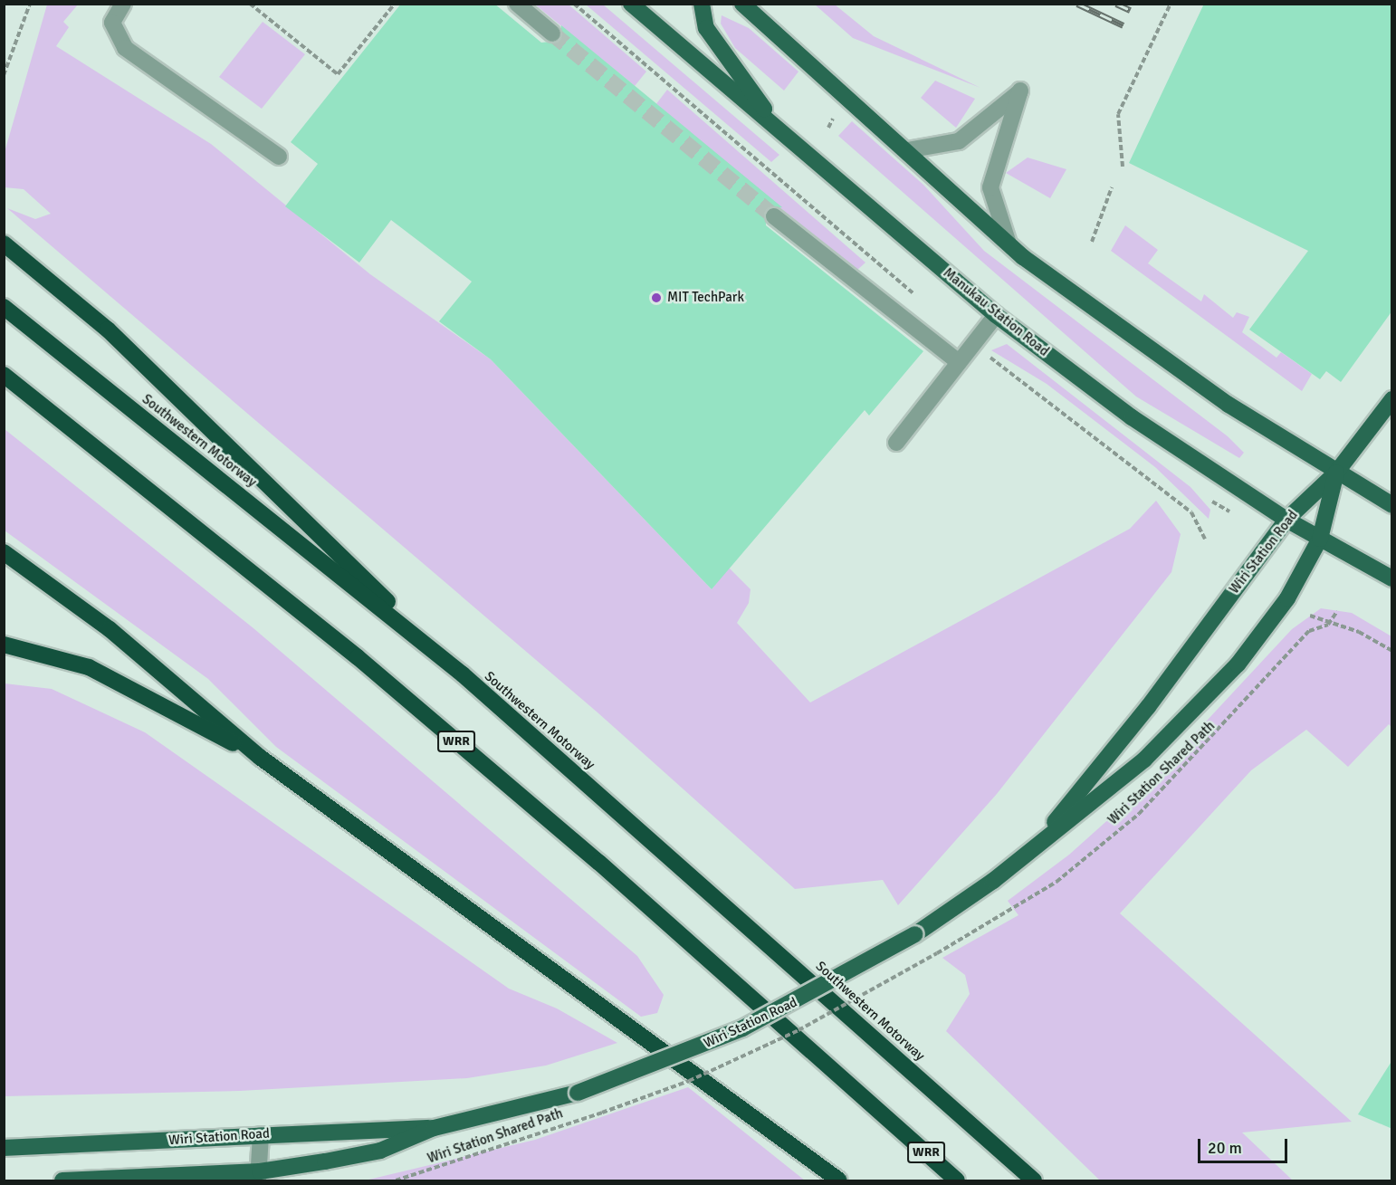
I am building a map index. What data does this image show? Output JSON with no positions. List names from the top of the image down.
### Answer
{
  "streets": {
    "highway": ["Southwestern Motorway", "WRR"],
    "main road": ["Manukau Station Road", "Wiri Station Road"],
    "path": ["Wiri Station Shared Path"]
  },
  "crossings": [
    ["Manukau Station Road", "Wiri Station Road"]
  ],
  "places": ["MIT TechPark"],
  "scale_bar": "20 m"
}
